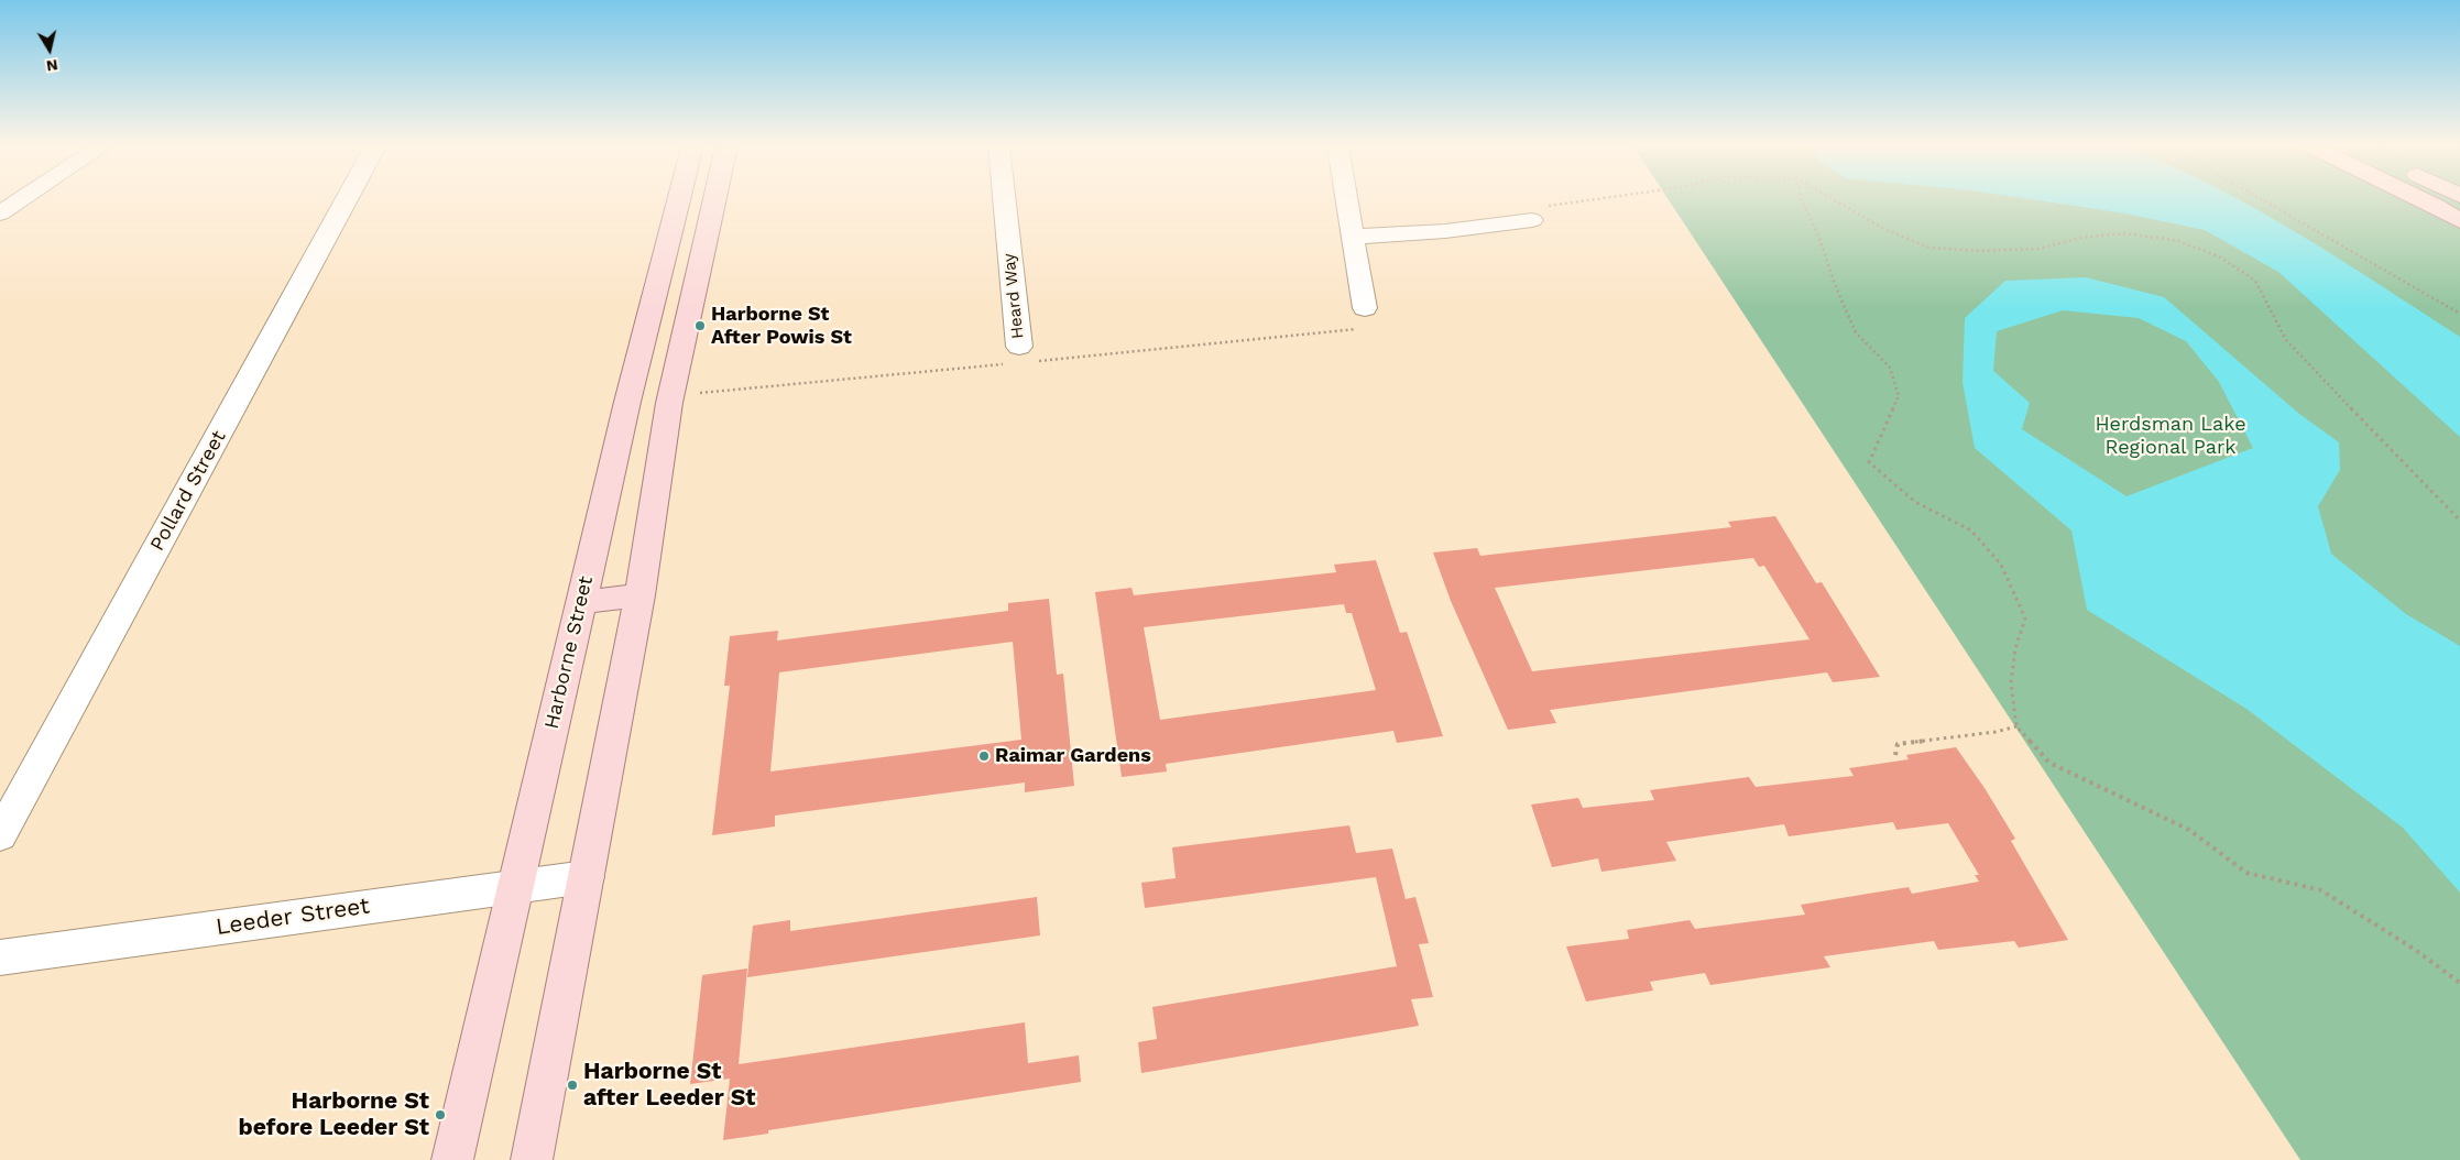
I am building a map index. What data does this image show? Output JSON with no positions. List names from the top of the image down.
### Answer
{
  "streets": {
    "main road": ["Harborne Street"],
    "street": ["Heard Way", "Pollard Street", "Leeder Street"]
  },
  "crossings": [
    ["Harborne Street", "Leeder Street"]
  ],
  "parks": ["Herdsman Lake Regional Park"],
  "places": [
    "Harborne St After Powis St",
    "Raimar Gardens",
    "Harborne St after Leeder St",
    "Harborne St before Leeder St"
  ],
  "north": "bottom"
}
